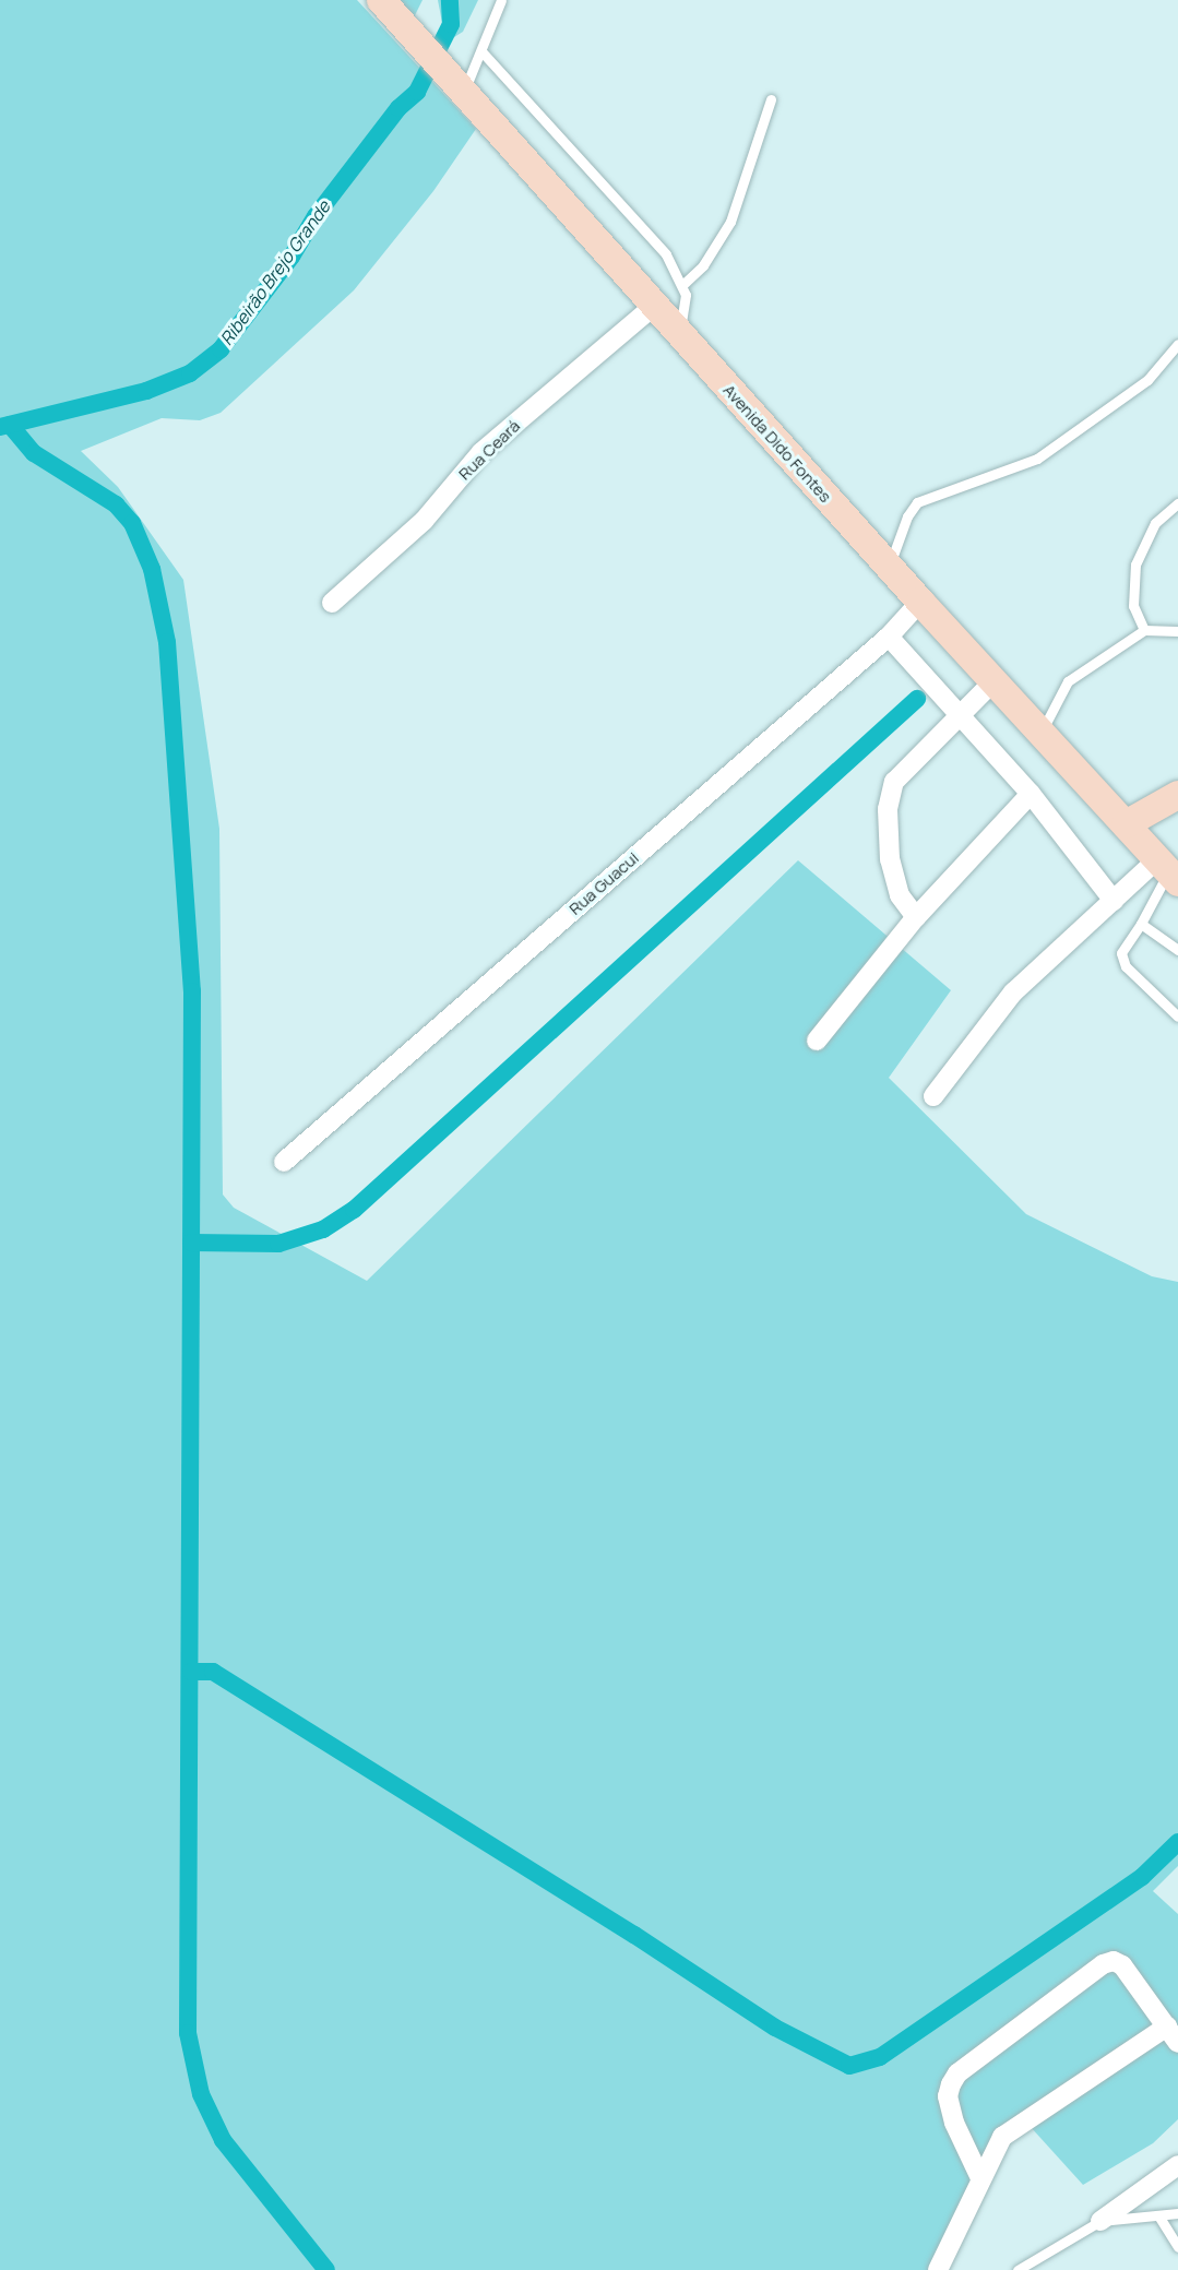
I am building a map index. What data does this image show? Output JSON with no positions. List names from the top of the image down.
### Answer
{
  "streets": {
    "street": ["Avenida Dido Fontes", "Rua Ceará", "Rua Guacui"]
  },
  "crossings": [
    ["Avenida Dido Fontes", "Rua Ceará"],
    ["Avenida Dido Fontes", "Rua Guacui"]
  ],
  "water": ["Ribeirão Brejo Grande"]
}
